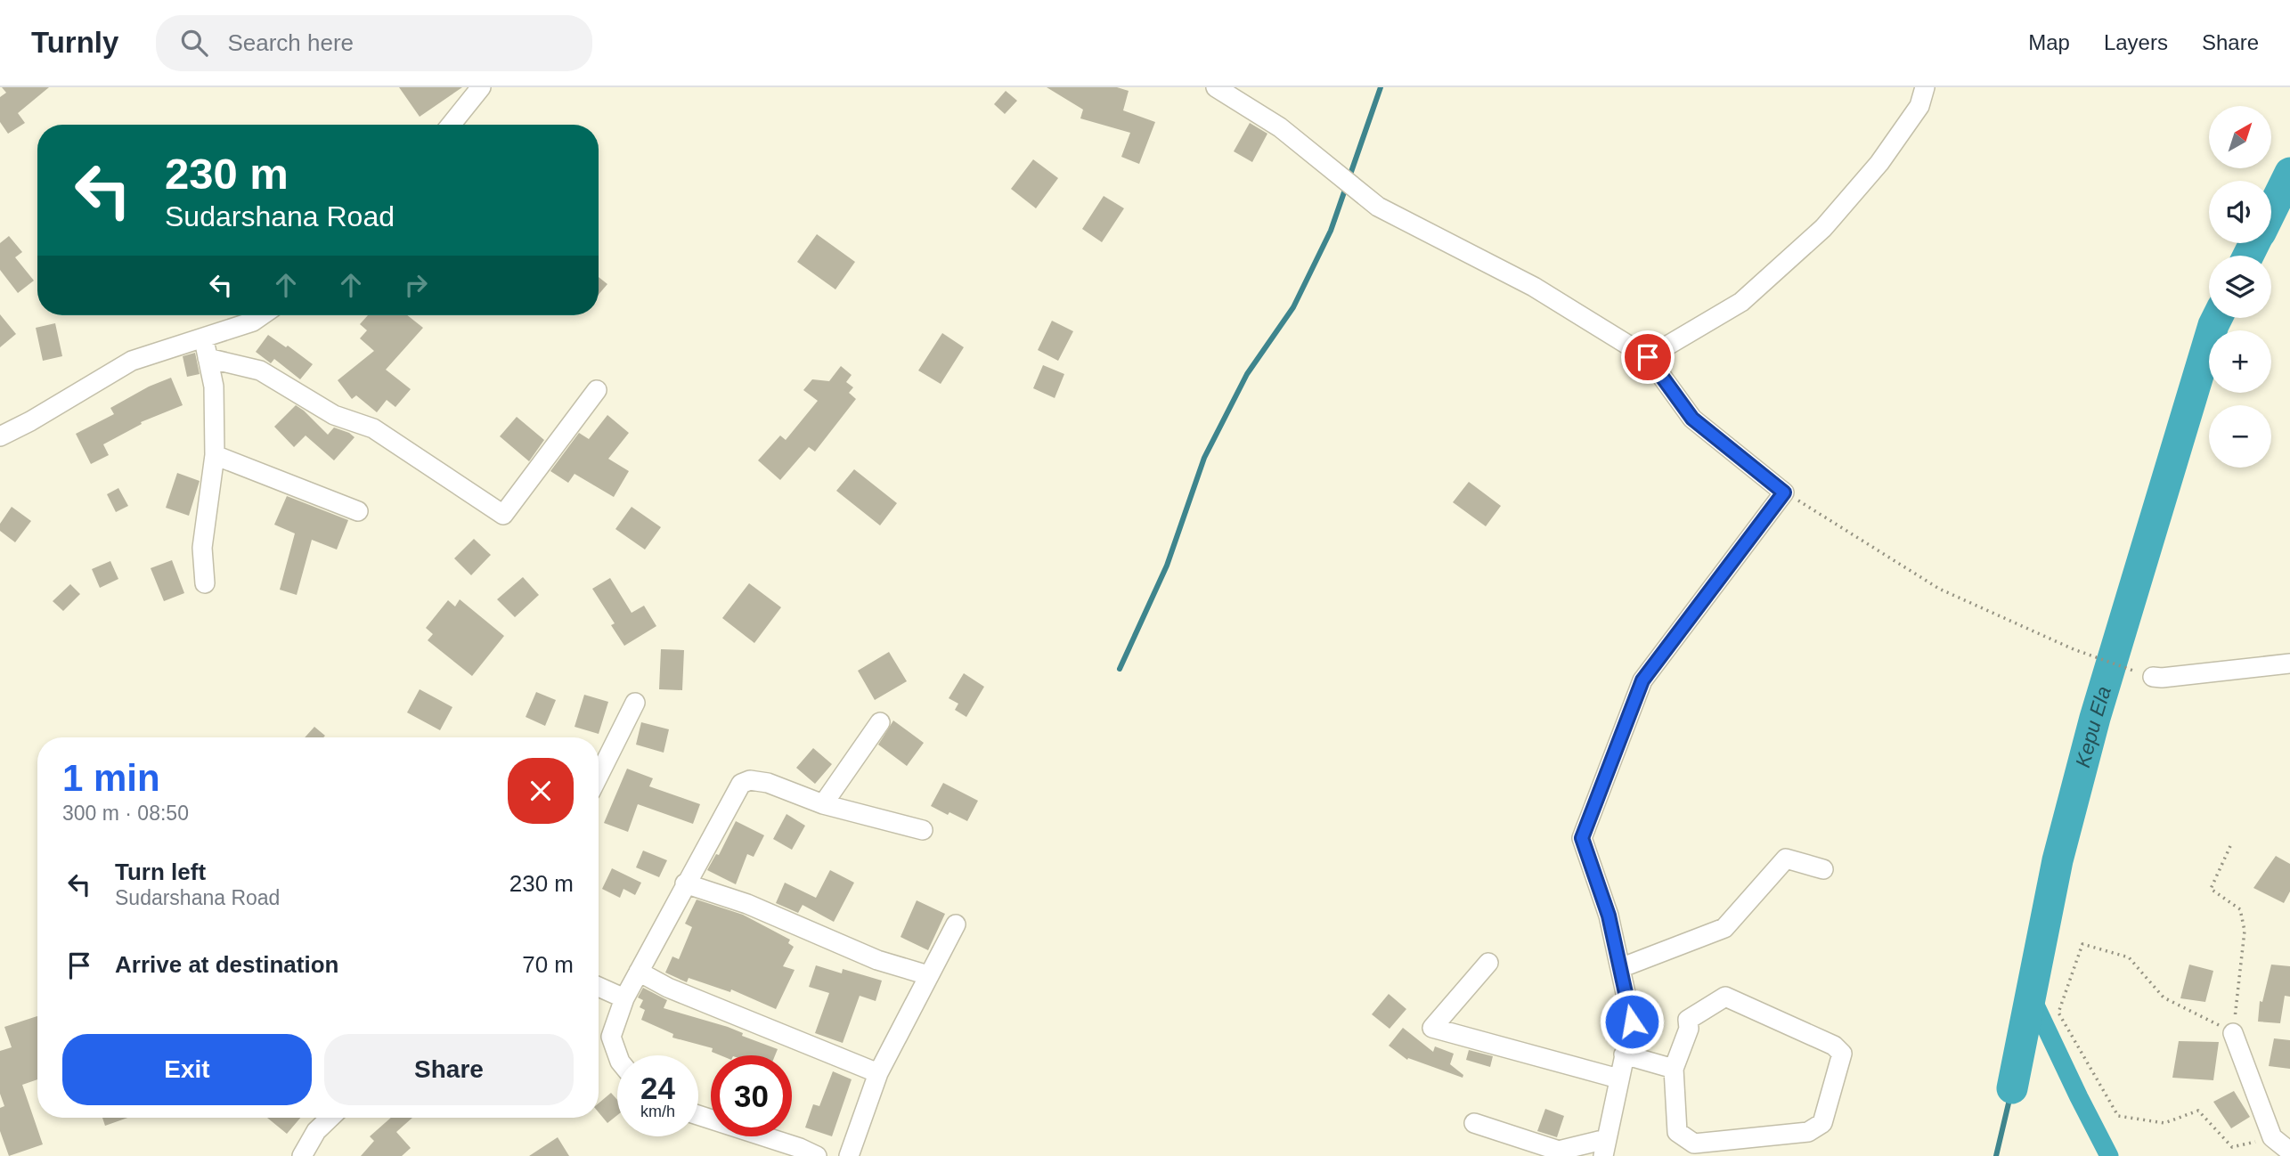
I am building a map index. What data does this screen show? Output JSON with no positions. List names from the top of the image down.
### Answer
{
  "water": ["Kepu Ela"],
  "north": "top right",
  "page": {
    "header": "Turnly",
    "search": "Search here",
    "nav": ["Map", "Layers", "Share"],
    "map_buttons": ["+", "−"],
    "turn": ["230 m", "Sudarshana Road"],
    "heading": ["1 min", "300 m · 08:50"],
    "list": [
      {
        "name": "Turn left",
        "note": "Sudarshana Road",
        "value": "230 m"
      },
      {
        "name": "Arrive at destination",
        "value": "70 m"
      }
    ],
    "buttons": ["Exit", "Share"],
    "speed": "24 km/h",
    "limit": "30"
  }
}
